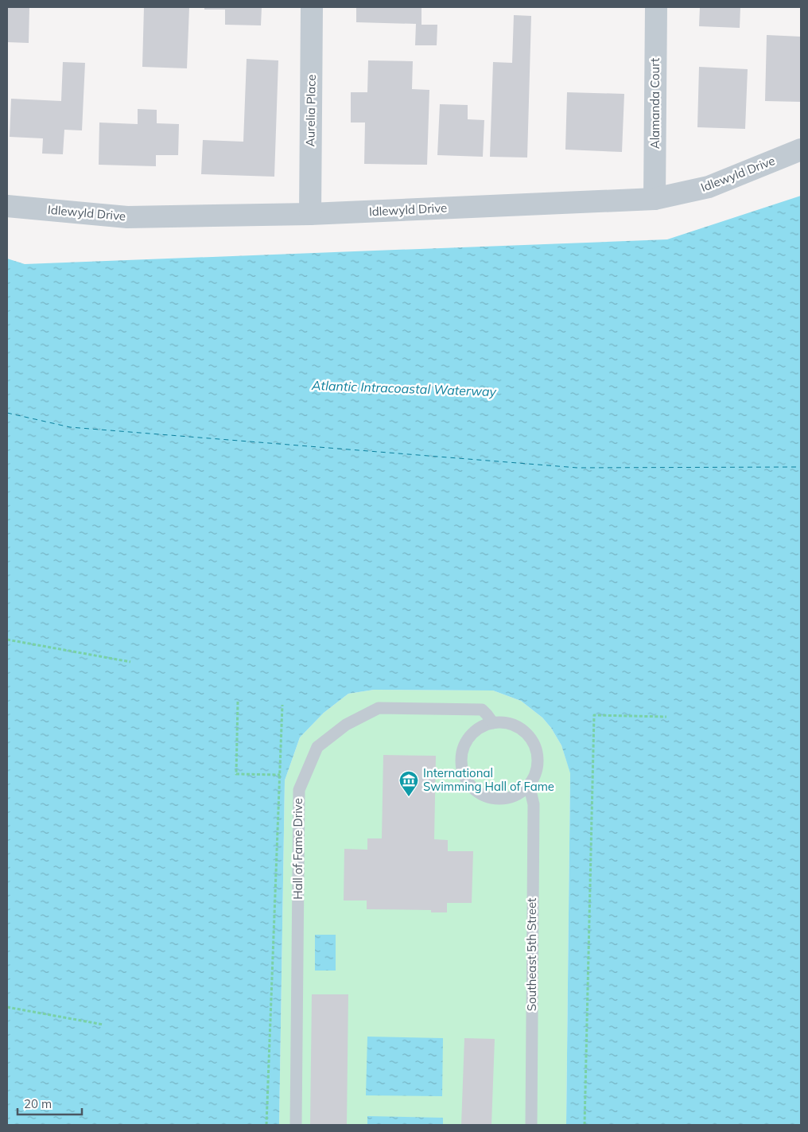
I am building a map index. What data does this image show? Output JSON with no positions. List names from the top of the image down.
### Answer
{
  "streets": {
    "street": ["Alamanda Court", "Aurelia Place", "Idlewyld Drive"],
    "lane": ["Hall of Fame Drive", "Southeast 5th Street"]
  },
  "crossings": [
    ["Alamanda Court", "Idlewyld Drive"],
    ["Aurelia Place", "Idlewyld Drive"],
    ["Hall of Fame Drive", "Southeast 5th Street"]
  ],
  "water": ["Atlantic Intracoastal Waterway"],
  "places": {
    "museum": ["International Swimming Hall of Fame"]
  },
  "scale_bar": "20 m"
}
